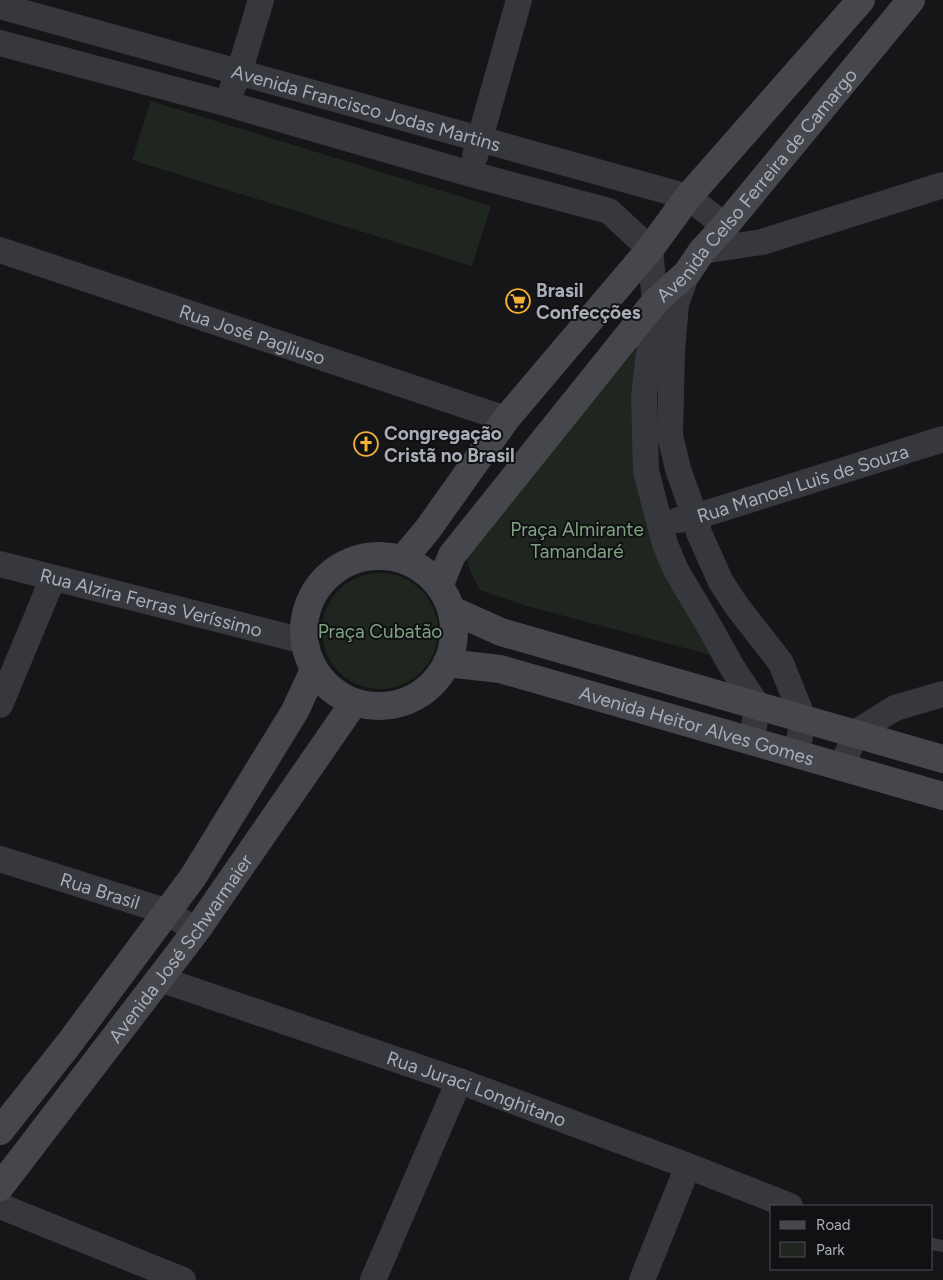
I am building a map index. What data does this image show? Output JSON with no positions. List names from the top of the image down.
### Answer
{
  "streets": {
    "street": [
      "Avenida Francisco Jodas Martins",
      "Avenida Celso Ferreira de Camargo",
      "Rua José Pagliuso",
      "Rua Manoel Luis de Souza",
      "Rua Alzira Ferras Veríssimo",
      "Avenida Heitor Alves Gomes",
      "Rua Brasil",
      "Avenida José Schwarmaier",
      "Rua Juraci Longhitano"
    ]
  },
  "crossings": [
    ["Avenida Francisco Jodas Martins", "Avenida Celso Ferreira de Camargo"],
    ["Avenida Celso Ferreira de Camargo", "Rua José Pagliuso"],
    ["Avenida Celso Ferreira de Camargo", "Rua Alzira Ferras Veríssimo"],
    ["Avenida Celso Ferreira de Camargo", "Avenida Heitor Alves Gomes"],
    ["Avenida Celso Ferreira de Camargo", "Avenida José Schwarmaier"],
    ["Rua Alzira Ferras Veríssimo", "Avenida Heitor Alves Gomes"],
    ["Rua Alzira Ferras Veríssimo", "Avenida José Schwarmaier"],
    ["Avenida Heitor Alves Gomes", "Avenida José Schwarmaier"],
    ["Rua Brasil", "Avenida José Schwarmaier"],
    ["Avenida José Schwarmaier", "Rua Juraci Longhitano"]
  ],
  "parks": ["Praça Almirante Tamandaré", "Praça Cubatão"],
  "places": {
    "supermarket": ["Brasil Confecções"],
    "church": ["Congregação Cristã no Brasil"]
  },
  "legend": ["Road", "Park"]
}
